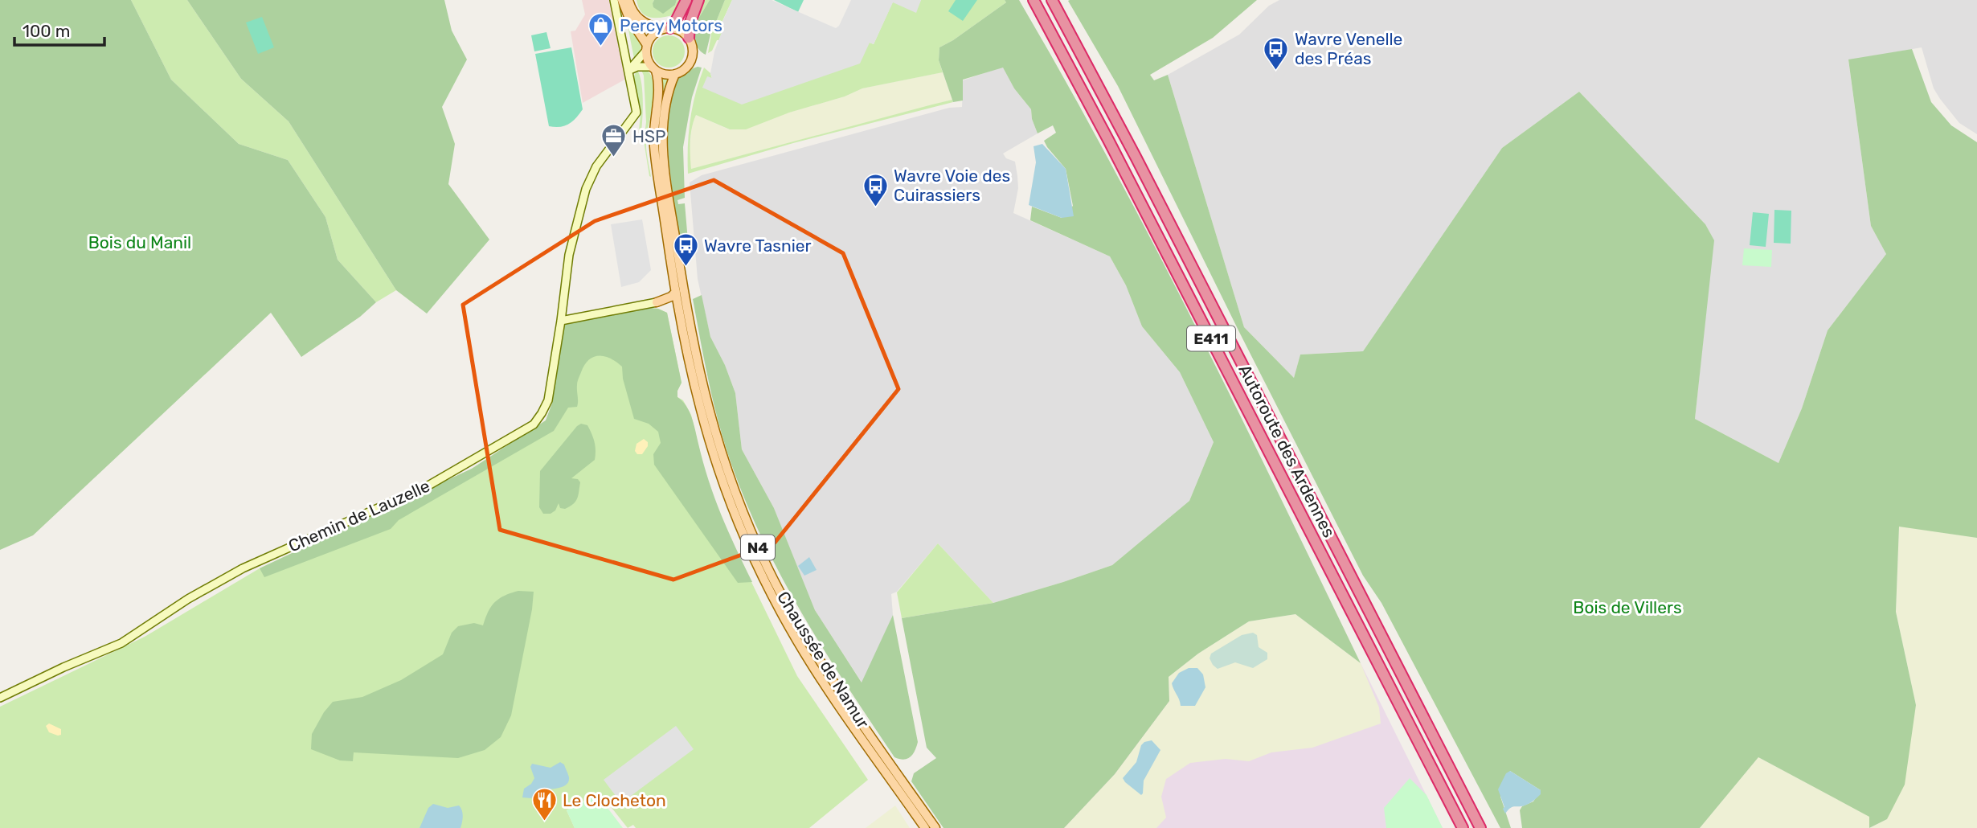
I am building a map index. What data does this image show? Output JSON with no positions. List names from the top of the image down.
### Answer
{
  "streets": {
    "highway": ["E411", "Autoroute des Ardennes"],
    "main road": ["N4", "Chaussée de Namur"],
    "street": ["Chemin de Lauzelle"]
  },
  "crossings": [
    ["N4", "Chaussée de Namur"]
  ],
  "parks": ["Bois du Manil", "Bois de Villers"],
  "places": {
    "shop": ["Percy Motors"],
    "bus stop": ["Wavre Venelle des Préas", "Wavre Voie des Cuirassiers", "Wavre Tasnier"],
    "office": ["HSP"],
    "restaurant": ["Le Clocheton"]
  },
  "scale_bar": "100 m"
}
